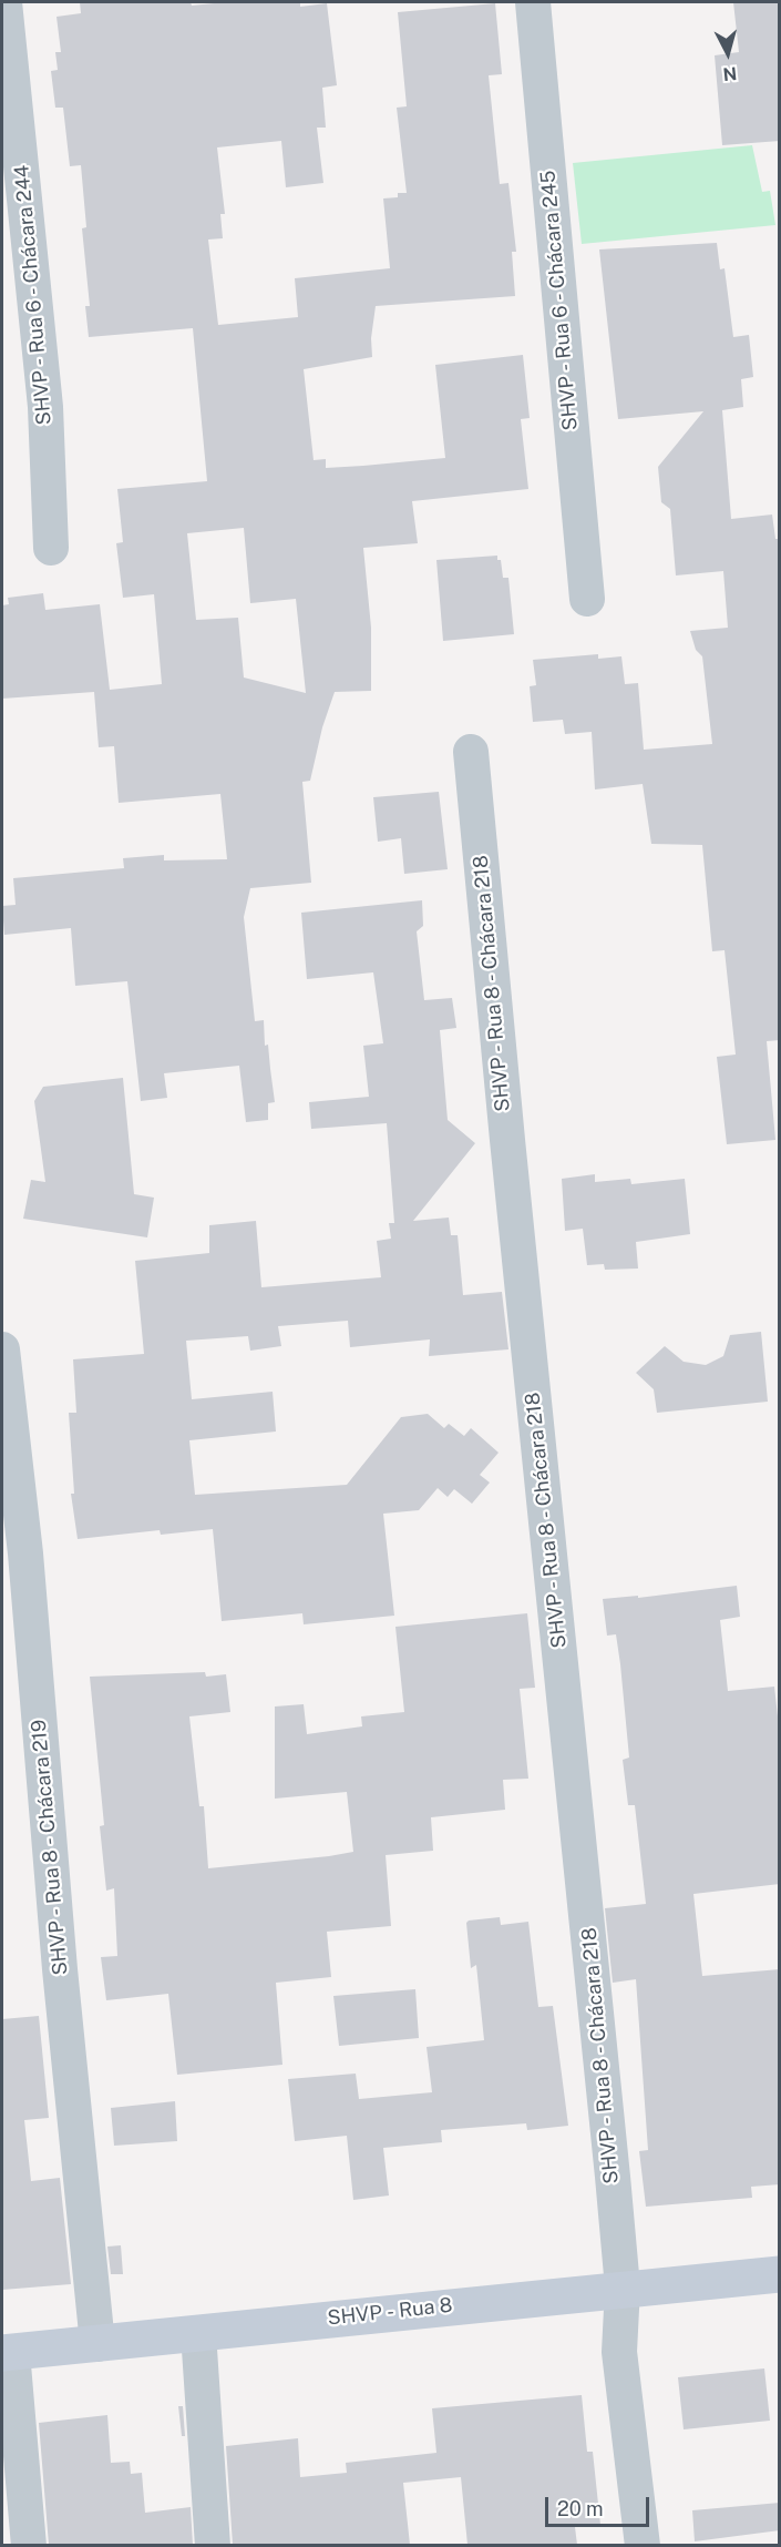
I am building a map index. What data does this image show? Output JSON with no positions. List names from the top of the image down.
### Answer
{
  "streets": {
    "street": [
      "SHVP - Rua 6 - Chácara 244",
      "SHVP - Rua 6 - Chácara 245",
      "SHVP - Rua 8 - Chácara 218",
      "SHVP - Rua 8 - Chácara 219",
      "SHVP - Rua 8"
    ]
  },
  "crossings": [
    ["SHVP - Rua 8 - Chácara 218", "SHVP - Rua 8"],
    ["SHVP - Rua 8 - Chácara 219", "SHVP - Rua 8"]
  ],
  "scale_bar": "20 m",
  "north": "bottom"
}
